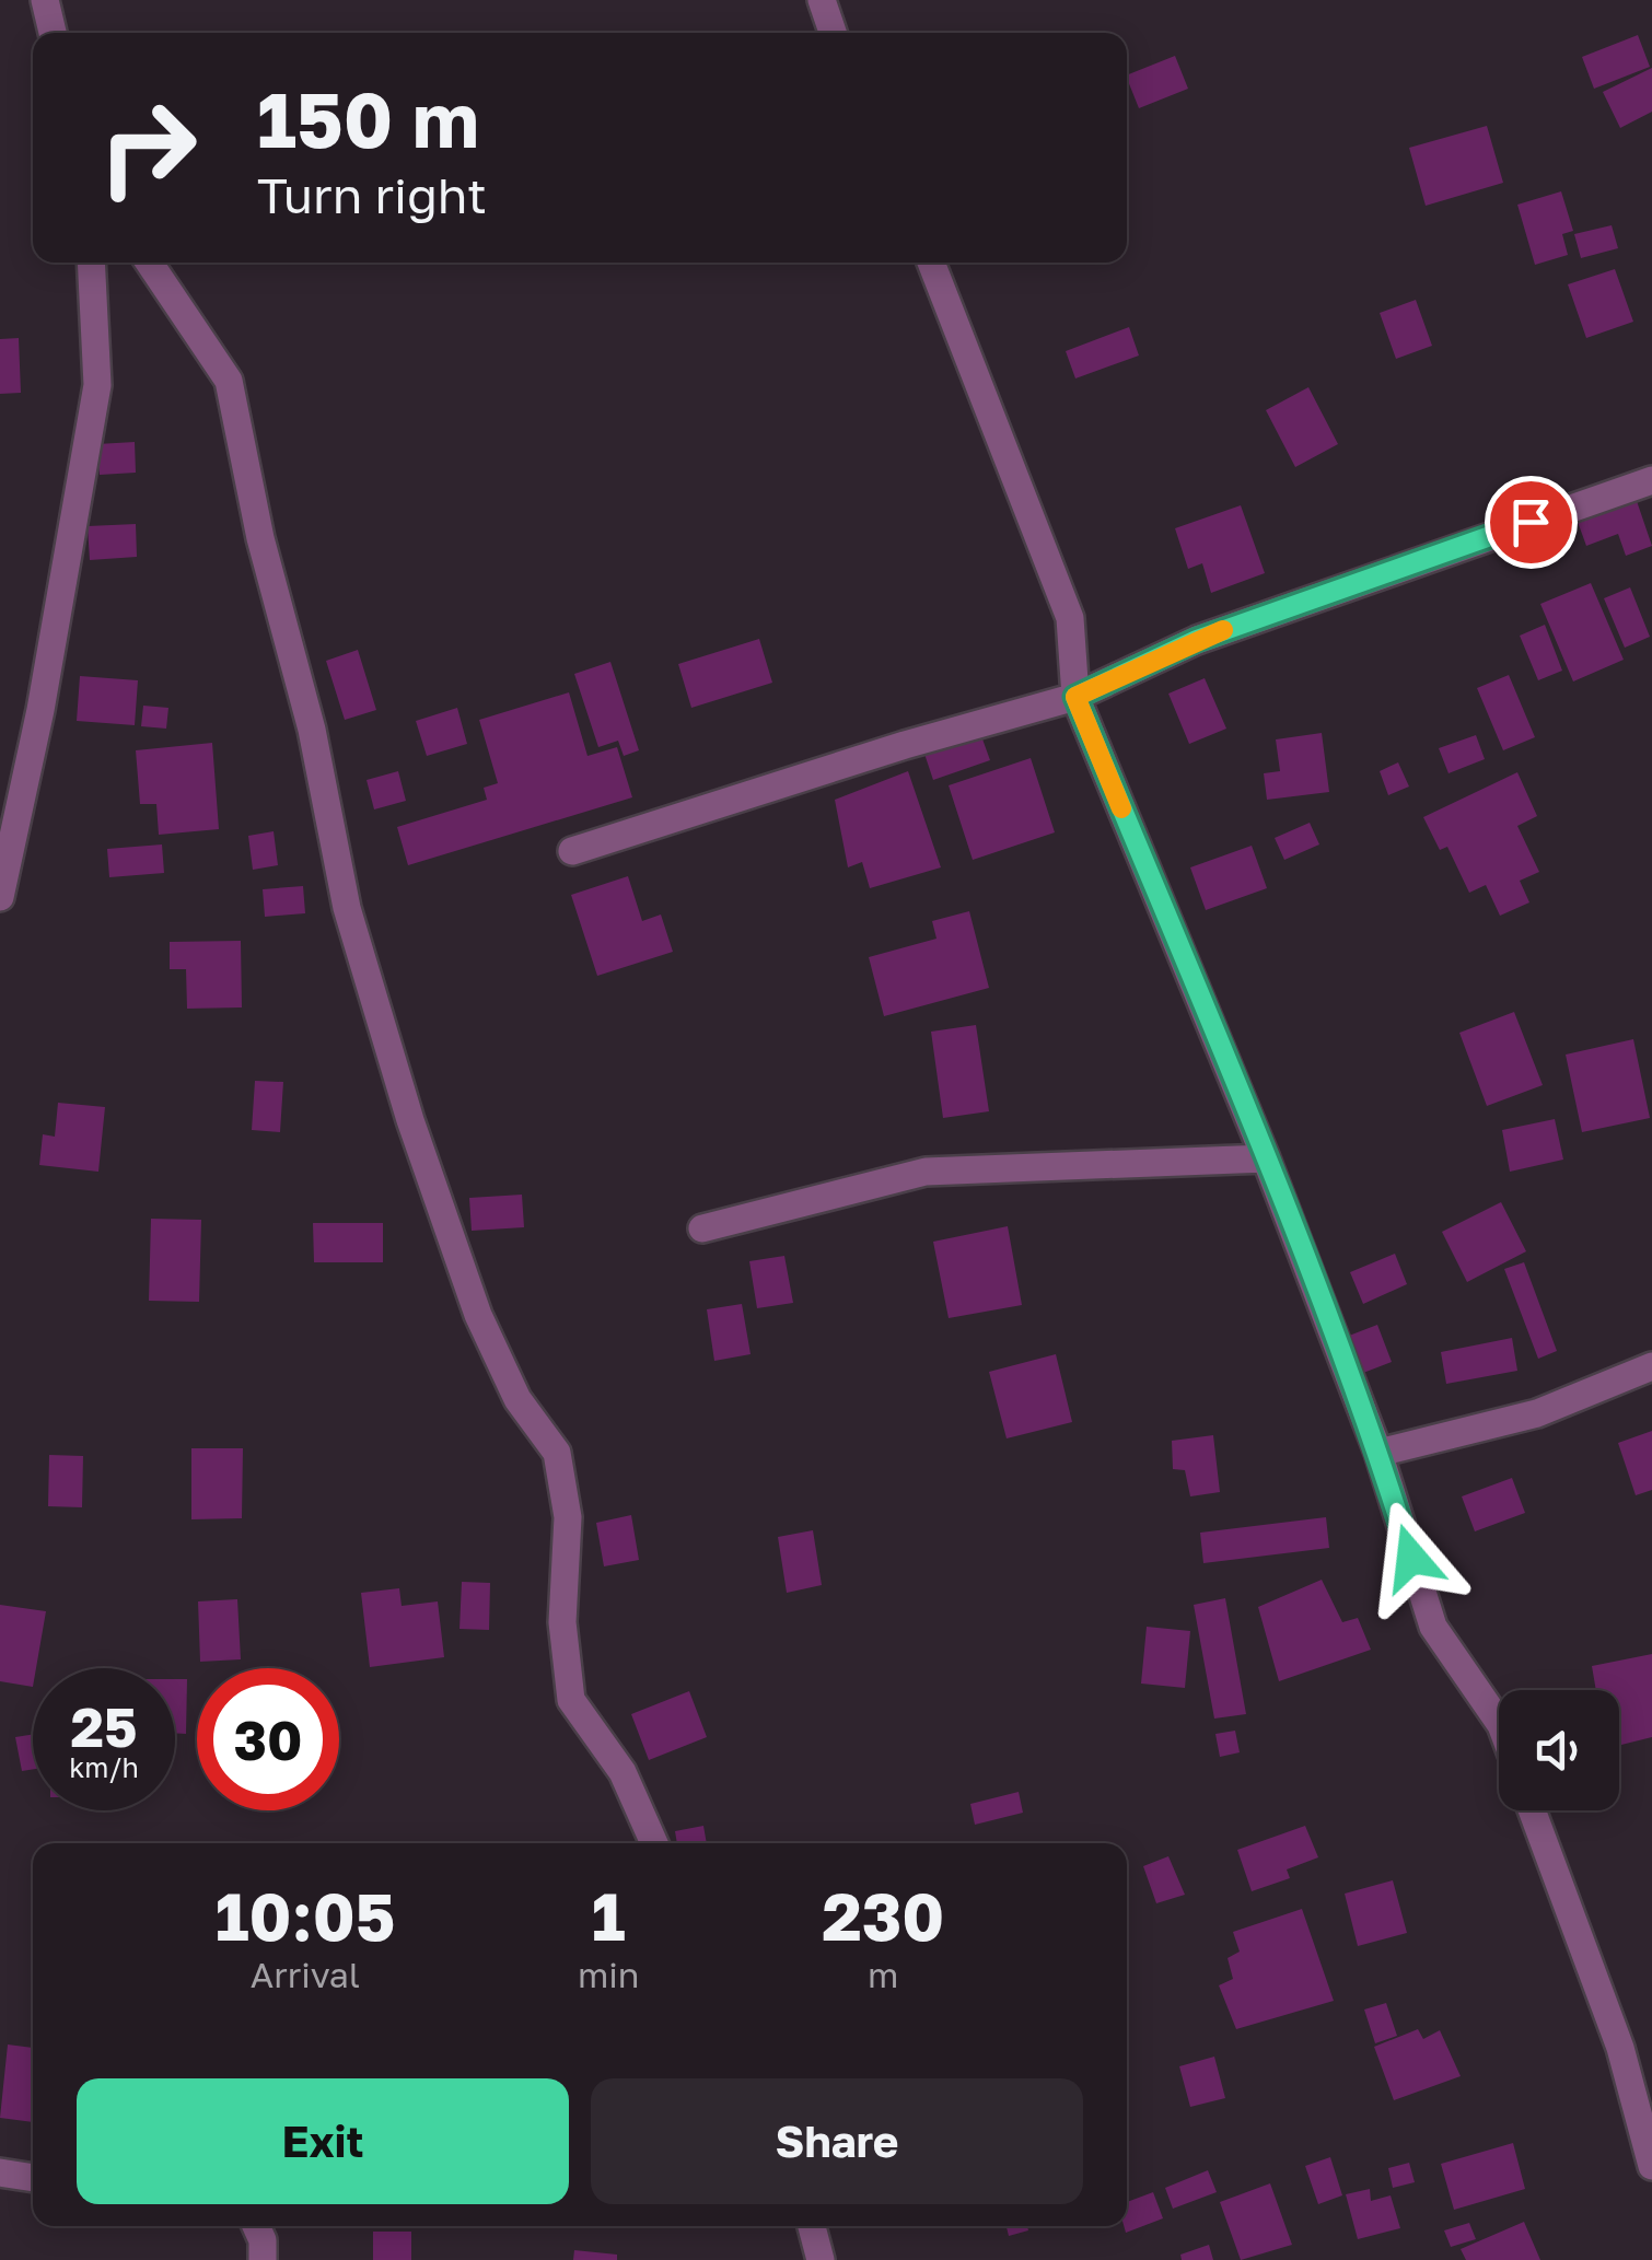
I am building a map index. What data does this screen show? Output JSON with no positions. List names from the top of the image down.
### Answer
{
  "page": {
    "turn": ["150 m", "Turn right"],
    "speed": "25 km/h",
    "limit": "30",
    "eta": [
      "10:05",
      "Arrival",
      "1",
      "min",
      "230",
      "m"
    ],
    "buttons": ["Exit", "Share"]
  }
}
